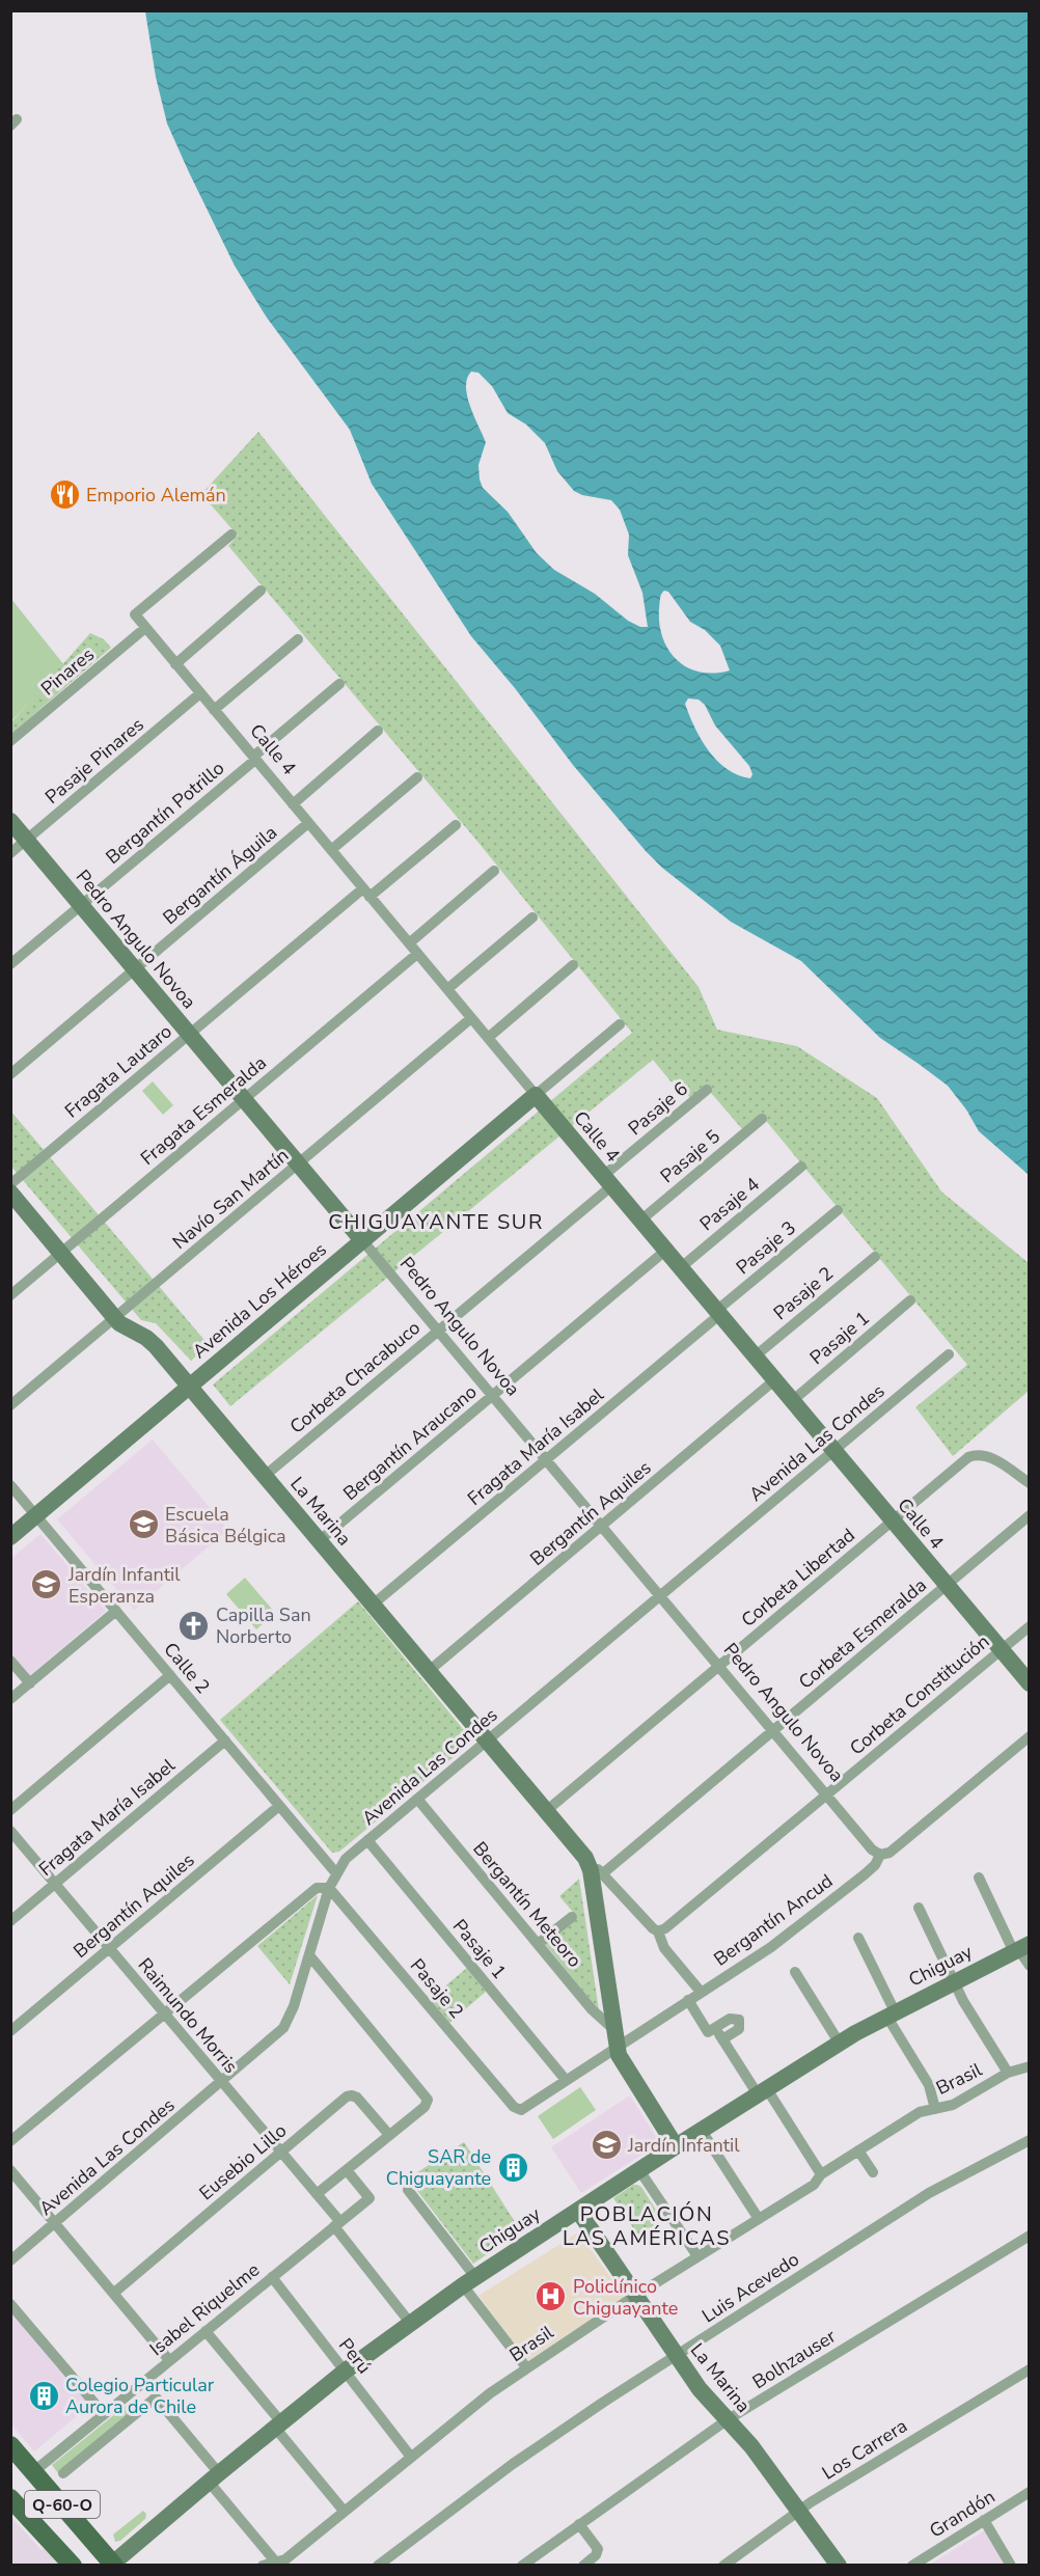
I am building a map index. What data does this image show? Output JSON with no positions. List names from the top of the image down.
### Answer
{
  "streets": {
    "main road": ["Q-60-O"],
    "street": [
      "Pinares",
      "Calle 4",
      "Pasaje Pinares",
      "Bergantín Potrillo",
      "Bergantín Águila",
      "Pedro Angulo Novoa",
      "Fragata Lautaro",
      "Pasaje 6",
      "Fragata Esmeralda",
      "Pasaje 5",
      "Navío San Martín",
      "Pasaje 4",
      "Pasaje 3",
      "Pasaje 2",
      "Avenida Los Héroes",
      "Pasaje 1",
      "Corbeta Chacabuco",
      "Bergantín Araucano",
      "Avenida Las Condes",
      "Fragata María Isabel",
      "La Marina",
      "Bergantín Aquiles",
      "Corbeta Libertad",
      "Corbeta Esmeralda",
      "Calle 2",
      "Corbeta Constitución",
      "Bergantín Meteoro",
      "Bergantín Ancud",
      "Chiguay",
      "Raimundo Morris",
      "Brasil",
      "Eusebio Lillo",
      "Luis Acevedo",
      "Isabel Riquelme",
      "Perú",
      "Bolhzauser",
      "Los Carrera",
      "Grandón"
    ]
  },
  "crossings": [
    ["Pinares", "Calle 4"],
    ["Calle 4", "Pasaje Pinares"],
    ["Calle 4", "Bergantín Potrillo"],
    ["Calle 4", "Bergantín Águila"],
    ["Calle 4", "Fragata Lautaro"],
    ["Calle 4", "Pasaje 6"],
    ["Calle 4", "Fragata Esmeralda"],
    ["Calle 4", "Pasaje 5"],
    ["Calle 4", "Navío San Martín"],
    ["Calle 4", "Pasaje 4"],
    ["Calle 4", "Pasaje 3"],
    ["Calle 4", "Pasaje 2"],
    ["Calle 4", "Avenida Los Héroes"],
    ["Calle 4", "Pasaje 1"],
    ["Calle 4", "Corbeta Chacabuco"],
    ["Calle 4", "Bergantín Araucano"],
    ["Calle 4", "Avenida Las Condes"],
    ["Calle 4", "Fragata María Isabel"],
    ["Calle 4", "Bergantín Aquiles"],
    ["Calle 4", "Corbeta Libertad"],
    ["Calle 4", "Corbeta Esmeralda"],
    ["Calle 4", "Corbeta Constitución"],
    ["Pasaje Pinares", "Pedro Angulo Novoa"],
    ["Bergantín Potrillo", "Pedro Angulo Novoa"],
    ["Bergantín Águila", "Pedro Angulo Novoa"],
    ["Pedro Angulo Novoa", "Fragata Lautaro"],
    ["Pedro Angulo Novoa", "Fragata Esmeralda"],
    ["Pedro Angulo Novoa", "Navío San Martín"],
    ["Pedro Angulo Novoa", "Avenida Los Héroes"],
    ["Pedro Angulo Novoa", "Corbeta Chacabuco"],
    ["Pedro Angulo Novoa", "Bergantín Araucano"],
    ["Pedro Angulo Novoa", "Avenida Las Condes"],
    ["Pedro Angulo Novoa", "Fragata María Isabel"],
    ["Pedro Angulo Novoa", "Bergantín Aquiles"],
    ["Pedro Angulo Novoa", "Corbeta Libertad"],
    ["Pedro Angulo Novoa", "Corbeta Esmeralda"],
    ["Pedro Angulo Novoa", "Corbeta Constitución"],
    ["Pedro Angulo Novoa", "Bergantín Ancud"],
    ["Pasaje 6", "Corbeta Chacabuco"],
    ["Fragata Esmeralda", "La Marina"],
    ["Navío San Martín", "La Marina"],
    ["Pasaje 3", "Fragata María Isabel"],
    ["Pasaje 2", "Avenida Las Condes"],
    ["Pasaje 2", "Bergantín Ancud"],
    ["Avenida Los Héroes", "La Marina"],
    ["Avenida Los Héroes", "Calle 2"],
    ["Pasaje 1", "Avenida Las Condes"],
    ["Pasaje 1", "Bergantín Ancud"],
    ["Corbeta Chacabuco", "La Marina"],
    ["Bergantín Araucano", "La Marina"],
    ["Avenida Las Condes", "La Marina"],
    ["Avenida Las Condes", "Calle 2"],
    ["Avenida Las Condes", "Bergantín Meteoro"],
    ["Avenida Las Condes", "Raimundo Morris"],
    ["Fragata María Isabel", "La Marina"],
    ["Fragata María Isabel", "Calle 2"],
    ["Fragata María Isabel", "Raimundo Morris"],
    ["La Marina", "Bergantín Aquiles"],
    ["La Marina", "Corbeta Libertad"],
    ["La Marina", "Corbeta Esmeralda"],
    ["La Marina", "Corbeta Constitución"],
    ["La Marina", "Bergantín Ancud"],
    ["La Marina", "Chiguay"],
    ["La Marina", "Brasil"],
    ["La Marina", "Luis Acevedo"],
    ["La Marina", "Bolhzauser"],
    ["La Marina", "Los Carrera"],
    ["Bergantín Aquiles", "Calle 2"],
    ["Bergantín Aquiles", "Raimundo Morris"],
    ["Bergantín Meteoro", "Bergantín Ancud"],
    ["Chiguay", "Raimundo Morris"],
    ["Chiguay", "Perú"],
    ["Chiguay", "Q-60-O"],
    ["Raimundo Morris", "Eusebio Lillo"],
    ["Raimundo Morris", "Isabel Riquelme"],
    ["Brasil", "Perú"],
    ["Isabel Riquelme", "Perú"],
    ["Isabel Riquelme", "Q-60-O"]
  ],
  "districts": ["CHIGUAYANTE SUR", "POBLACIÓN LAS AMÉRICAS"],
  "places": {
    "restaurant": ["Emporio Alemán"],
    "school or university": ["Escuela Básica Bélgica", "Jardín Infantil Esperanza", "Jardín Infantil"],
    "church": ["Capilla San Norberto"],
    "building": ["SAR de Chiguayante", "Colegio Particular Aurora de Chile"],
    "hospital": ["Policlínico Chiguayante"]
  }
}
